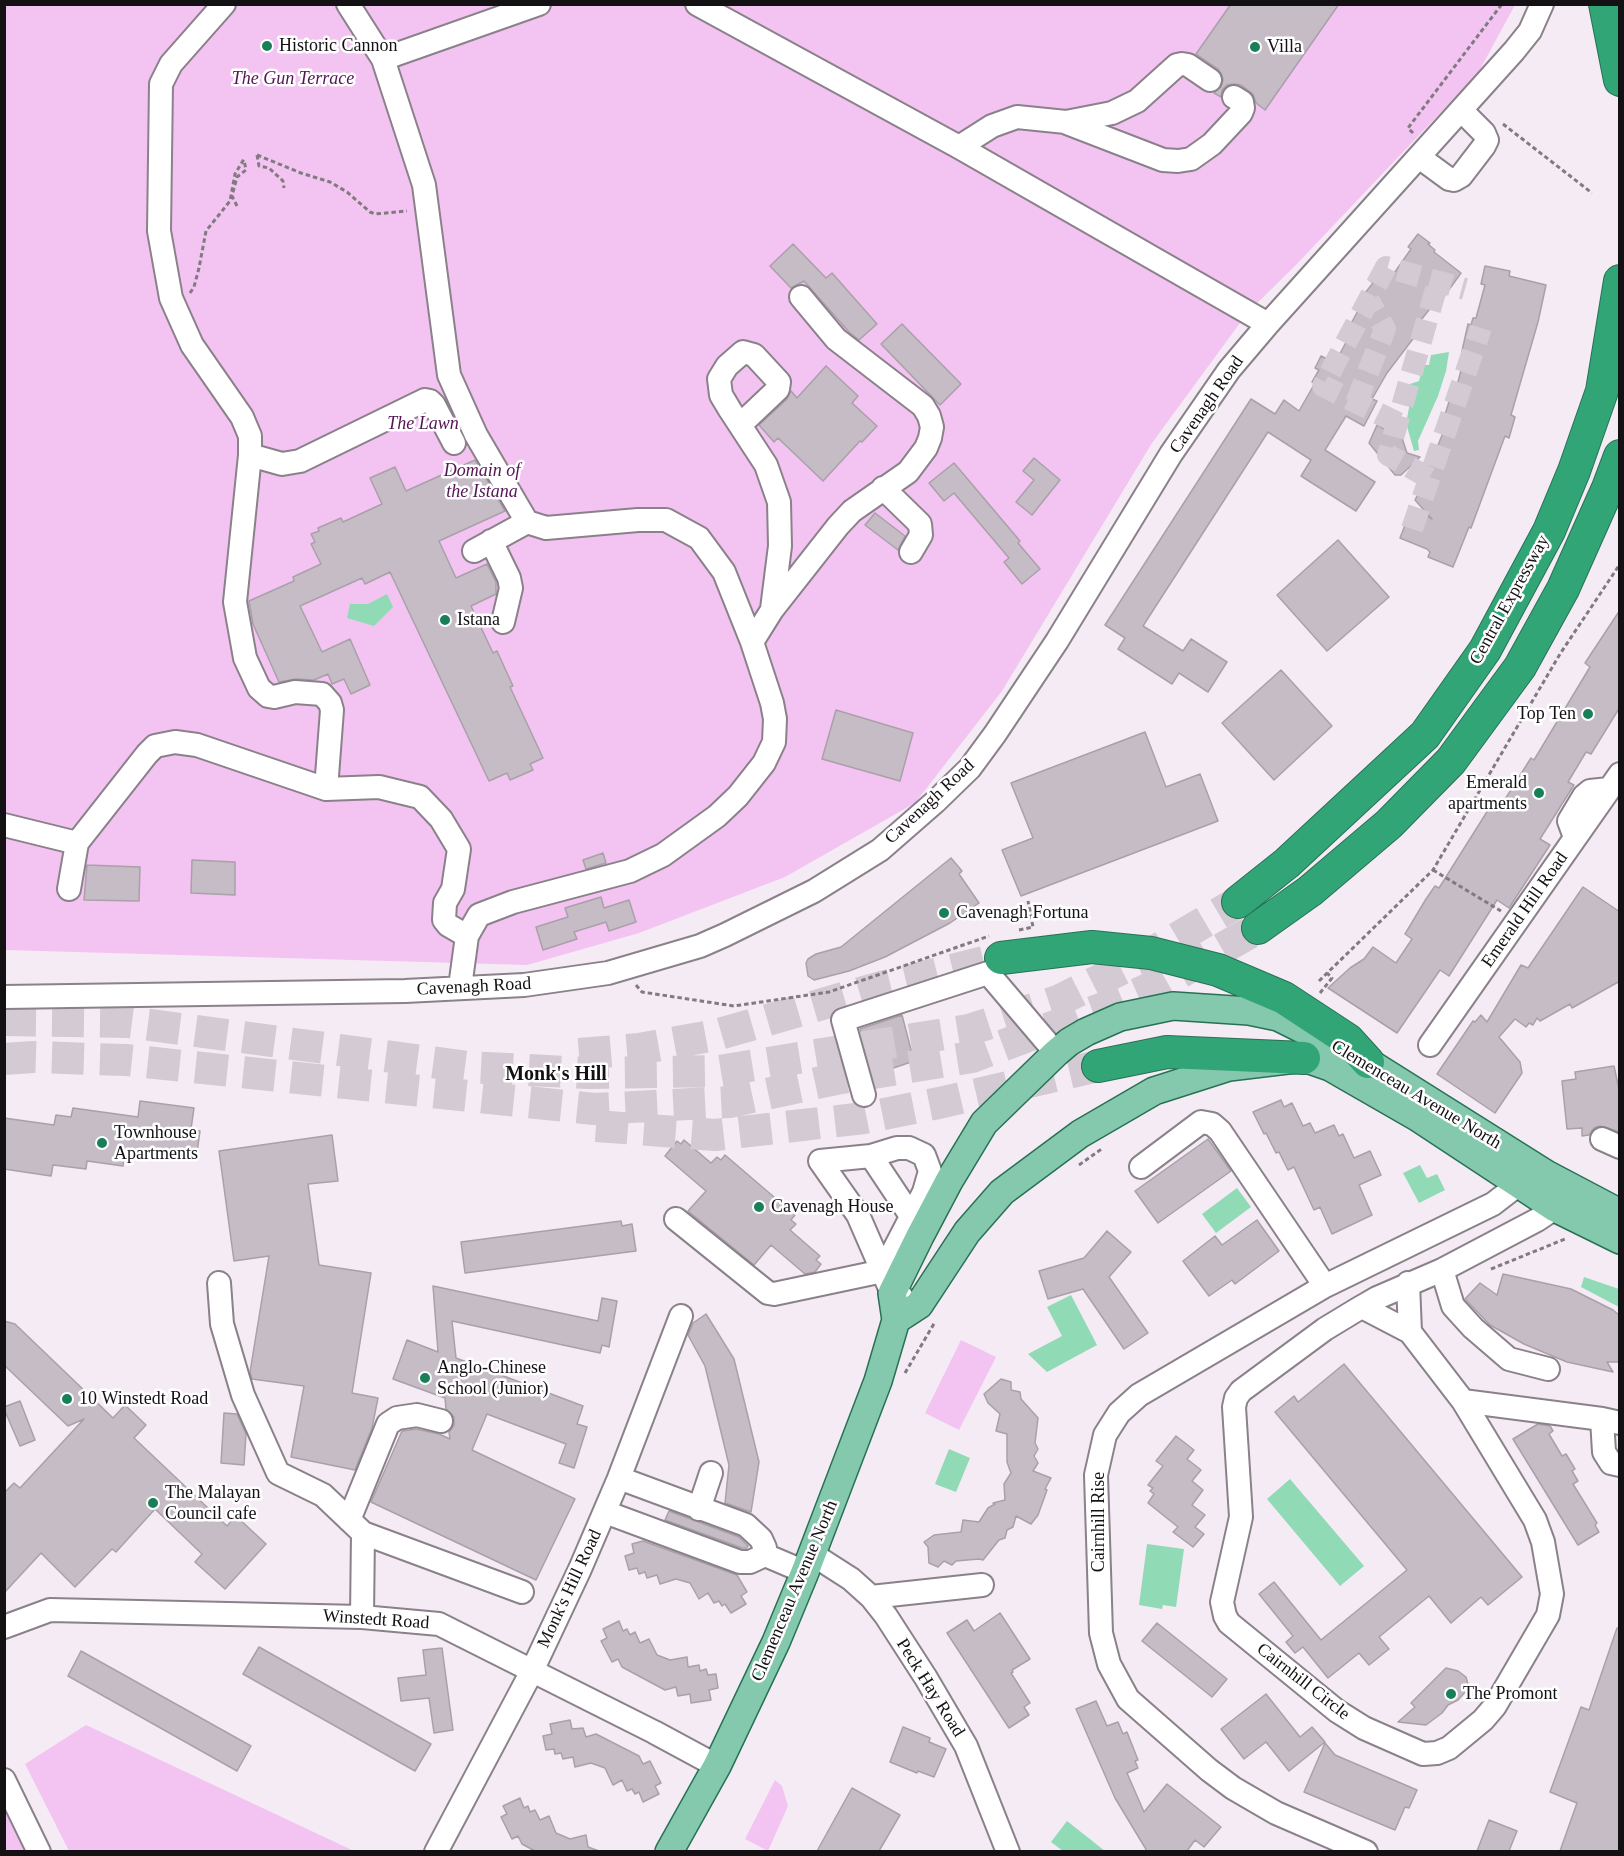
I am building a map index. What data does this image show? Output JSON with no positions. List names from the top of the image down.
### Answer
{
  "streets": {
    "highway": ["Central Expressway"],
    "main road": ["Clemenceau Avenue North"],
    "street": [
      "Cavenagh Road",
      "Emerald Hill Road",
      "Cairnhill Rise",
      "Monk's Hill Road",
      "Winstedt Road",
      "Cairnhill Circle",
      "Peck Hay Road"
    ]
  },
  "crossings": [
    ["Clemenceau Avenue North", "Cairnhill Rise"],
    ["Clemenceau Avenue North", "Winstedt Road"],
    ["Clemenceau Avenue North", "Cairnhill Circle"],
    ["Clemenceau Avenue North", "Peck Hay Road"],
    ["Monk's Hill Road", "Winstedt Road"]
  ],
  "districts": ["Monk's Hill"],
  "parks": ["The Gun Terrace", "The Lawn", "Domain of the Istana"],
  "places": [
    "Historic Cannon",
    "Villa",
    "Istana",
    "Top Ten",
    "Emerald apartments",
    "Cavenagh Fortuna",
    "Townhouse Apartments",
    "Cavenagh House",
    "Anglo-Chinese School (Junior)",
    "10 Winstedt Road",
    "The Malayan Council cafe",
    "The Promont"
  ]
}
